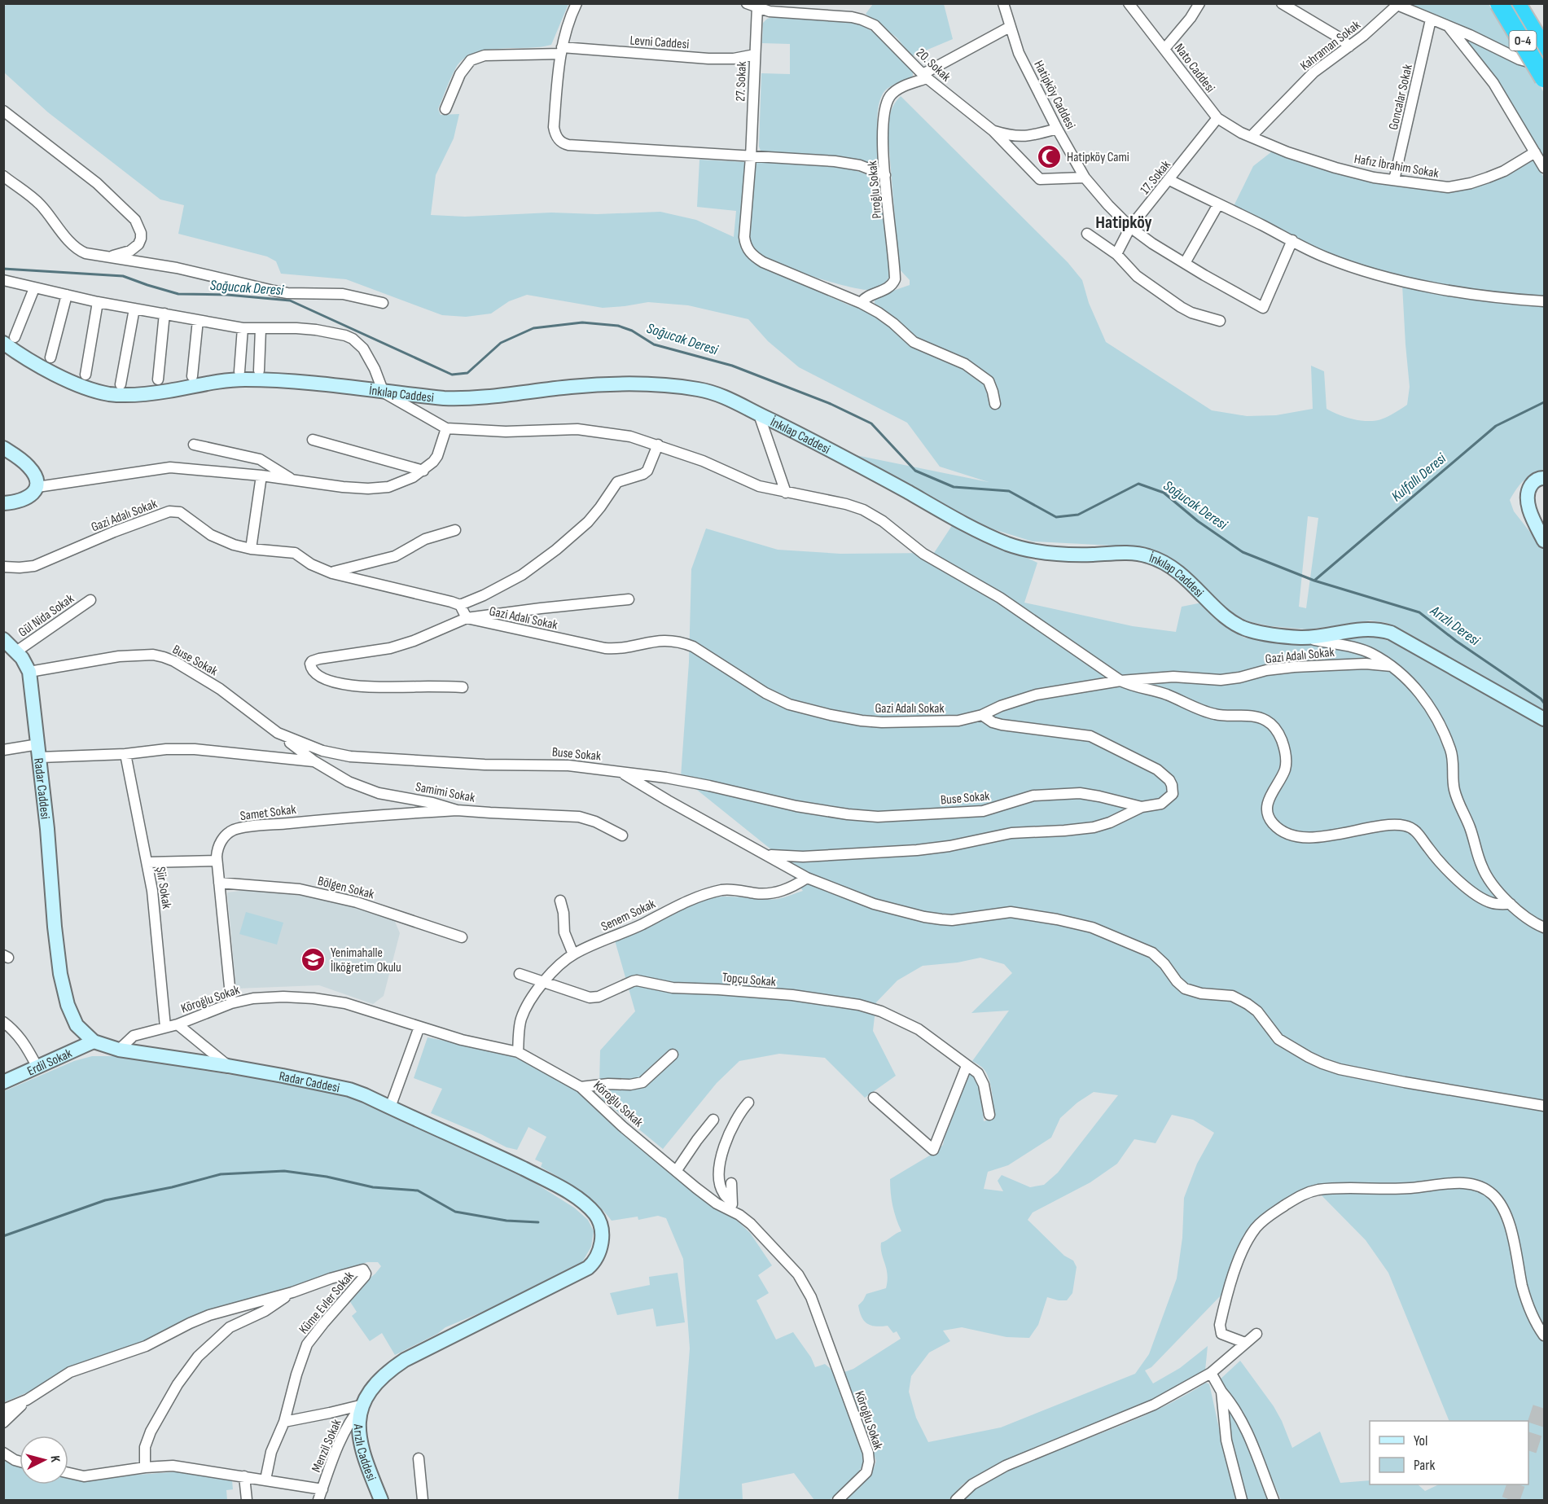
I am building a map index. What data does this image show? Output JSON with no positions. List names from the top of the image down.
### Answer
{
  "streets": {
    "highway": ["O-4"],
    "street": [
      "Levni Caddesi",
      "Kahraman Sokak",
      "20. Sokak",
      "Nato Caddesi",
      "27. Sokak",
      "Hatipköy Caddesi",
      "Goncalar Sokak",
      "Hafız İbrahim Sokak",
      "17. Sokak",
      "Pıroğlu Sokak",
      "İnkılap Caddesi",
      "Gazi Adalı Sokak",
      "Gül Nida Sokak",
      "Buse Sokak",
      "Radar Caddesi",
      "Samimi Sokak",
      "Samet Sokak",
      "Bölgen Sokak",
      "Şiir Sokak",
      "Senem Sokak",
      "Topçu Sokak",
      "Köroğlu Sokak",
      "Erdil Sokak",
      "Küme Evler Sokak",
      "Menzil Sokak",
      "Arızlı Caddesi"
    ]
  },
  "crossings": [
    ["Levni Caddesi", "27. Sokak"],
    ["Kahraman Sokak", "Nato Caddesi"],
    ["Kahraman Sokak", "Goncalar Sokak"],
    ["Kahraman Sokak", "Hafız İbrahim Sokak"],
    ["20. Sokak", "27. Sokak"],
    ["20. Sokak", "Hatipköy Caddesi"],
    ["20. Sokak", "Pıroğlu Sokak"],
    ["Nato Caddesi", "Hafız İbrahim Sokak"],
    ["Nato Caddesi", "17. Sokak"],
    ["27. Sokak", "Pıroğlu Sokak"],
    ["Hatipköy Caddesi", "17. Sokak"],
    ["Hatipköy Caddesi", "Pıroğlu Sokak"],
    ["Goncalar Sokak", "Hafız İbrahim Sokak"],
    ["Gül Nida Sokak", "Radar Caddesi"],
    ["Buse Sokak", "Radar Caddesi"],
    ["Buse Sokak", "Samimi Sokak"],
    ["Radar Caddesi", "Köroğlu Sokak"],
    ["Radar Caddesi", "Erdil Sokak"],
    ["Radar Caddesi", "Menzil Sokak"],
    ["Radar Caddesi", "Arızlı Caddesi"],
    ["Samimi Sokak", "Samet Sokak"],
    ["Samet Sokak", "Bölgen Sokak"],
    ["Samet Sokak", "Köroğlu Sokak"],
    ["Şiir Sokak", "Köroğlu Sokak"],
    ["Senem Sokak", "Topçu Sokak"],
    ["Senem Sokak", "Köroğlu Sokak"],
    ["Menzil Sokak", "Arızlı Caddesi"]
  ],
  "districts": ["Hatipköy"],
  "water": ["Soğucak Deresi", "Kulfallı Deresi", "Arızlı Deresi"],
  "places": {
    "mosque": ["Hatipköy Cami"],
    "school or university": ["Yenimahalle İlköğretim Okulu"]
  },
  "legend": ["Yol", "Park"],
  "north": "right"
}
